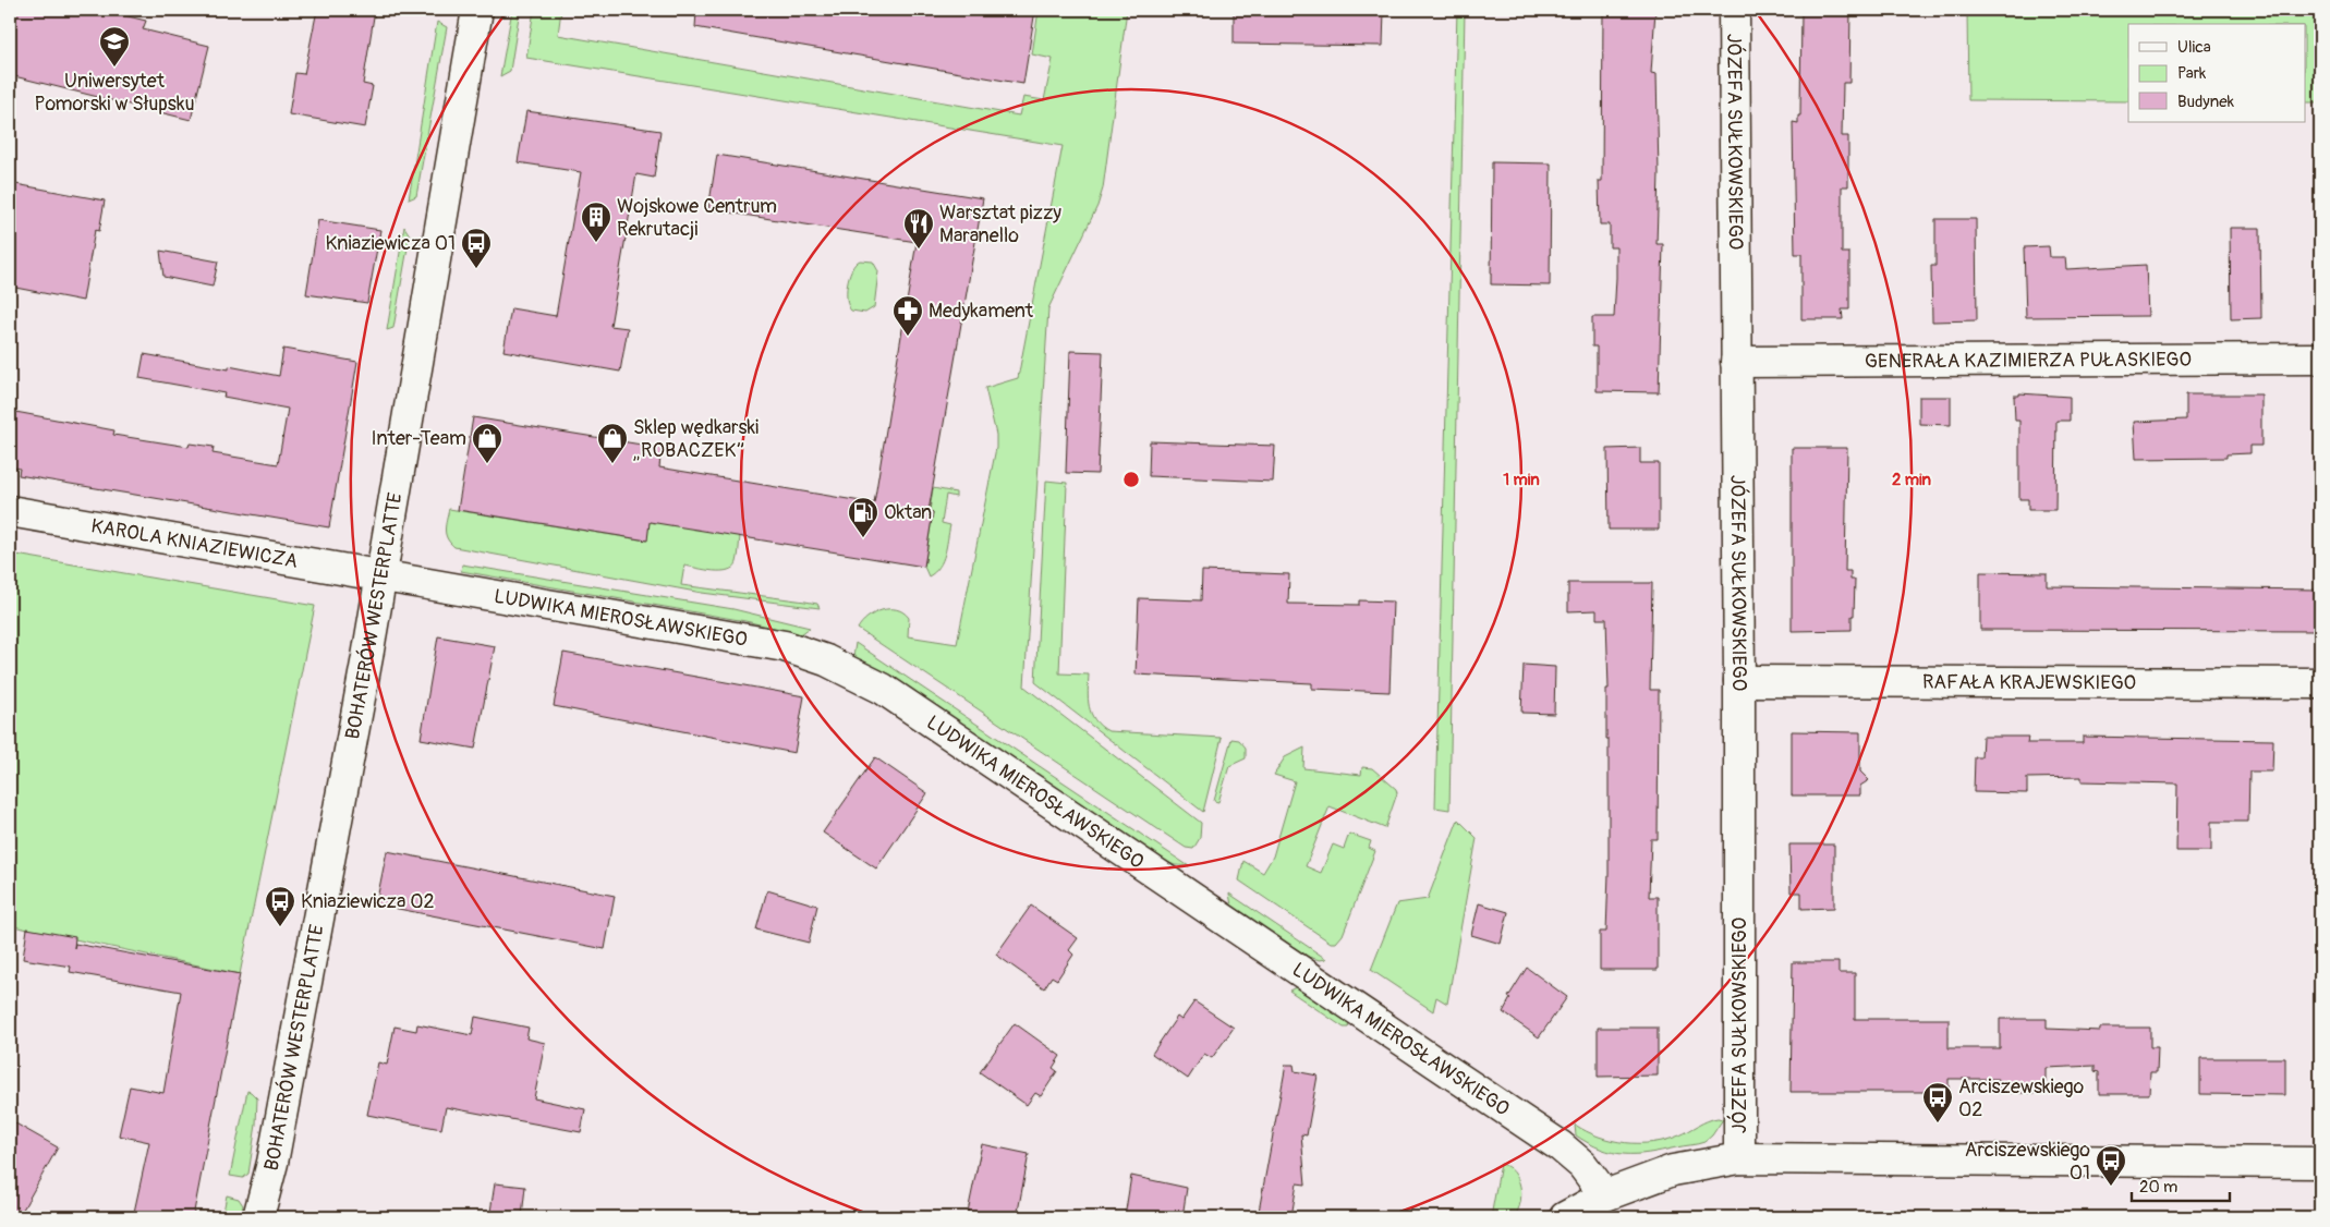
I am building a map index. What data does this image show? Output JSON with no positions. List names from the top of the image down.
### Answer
{
  "streets": {
    "street": [
      "JÓZEFA SUŁKOWSKIEGO",
      "GENERAŁA KAZIMIERZA PUŁASKIEGO",
      "KAROLA KNIAZIEWICZA",
      "BOHATERÓW WESTERPLATTE",
      "LUDWIKA MIEROSŁAWSKIEGO",
      "RAFAŁA KRAJEWSKIEGO"
    ]
  },
  "crossings": [
    ["JÓZEFA SUŁKOWSKIEGO", "GENERAŁA KAZIMIERZA PUŁASKIEGO"],
    ["JÓZEFA SUŁKOWSKIEGO", "RAFAŁA KRAJEWSKIEGO"],
    ["KAROLA KNIAZIEWICZA", "BOHATERÓW WESTERPLATTE"],
    ["KAROLA KNIAZIEWICZA", "LUDWIKA MIEROSŁAWSKIEGO"],
    ["BOHATERÓW WESTERPLATTE", "LUDWIKA MIEROSŁAWSKIEGO"]
  ],
  "places": {
    "school or university": ["Uniwersytet Pomorski w Słupsku"],
    "building": ["Wojskowe Centrum Rekrutacji"],
    "restaurant": ["Warsztat pizzy Maranello"],
    "bus stop": [
      "Kniaziewicza 01",
      "Kniaziewicza 02",
      "Arciszewskiego 02",
      "Arciszewskiego 01"
    ],
    "pharmacy": ["Medykament"],
    "shop": ["Inter-Team", "Sklep wędkarski „ROBACZEK”"],
    "fuel station": ["Oktan"]
  },
  "legend": ["Ulica", "Park", "Budynek"],
  "scale_bar": "20 m",
  "rings": ["1 min", "2 min"]
}
